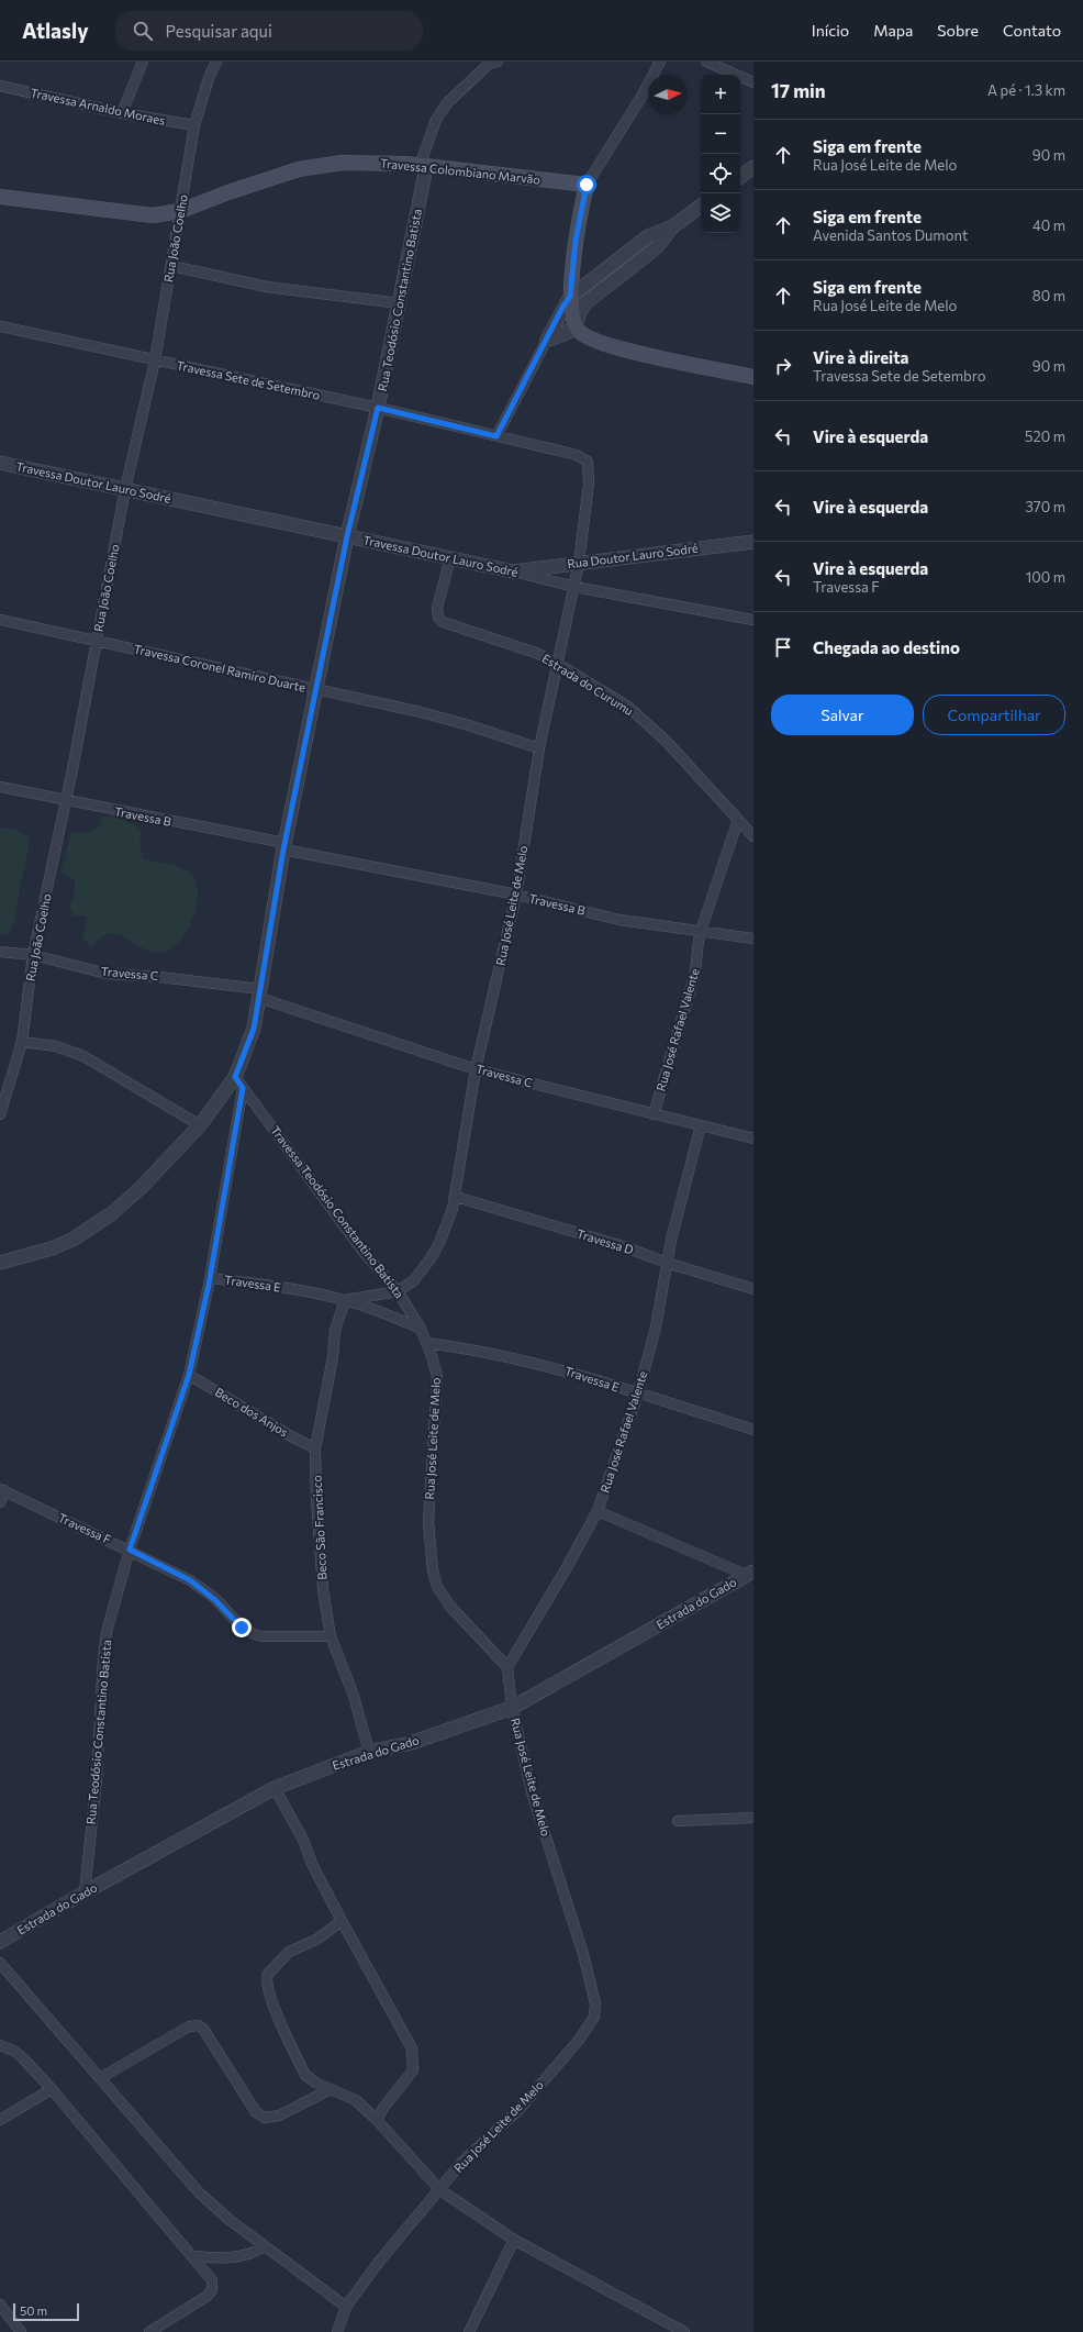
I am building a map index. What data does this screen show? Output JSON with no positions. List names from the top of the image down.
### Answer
{
  "streets": {
    "main road": ["Travessa Colombiano Marvão"],
    "street": [
      "Travessa Arnaldo Moraes",
      "Rua João Coelho",
      "Rua Teodósio Constantino Batista",
      "Travessa Sete de Setembro",
      "Travessa Doutor Lauro Sodré",
      "Rua Doutor Lauro Sodré",
      "Travessa Coronel Ramiro Duarte",
      "Estrada do Curumu",
      "Travessa B",
      "Rua José Leite de Melo",
      "Travessa C",
      "Rua José Rafael Valente",
      "Travessa Teodósio Constantino Batista",
      "Travessa D",
      "Travessa E",
      "Beco dos Anjos",
      "Beco São Francisco",
      "Travessa F",
      "Estrada do Gado"
    ]
  },
  "crossings": [
    ["Travessa Arnaldo Moraes", "Rua João Coelho"],
    ["Travessa Colombiano Marvão", "Rua João Coelho"],
    ["Travessa Colombiano Marvão", "Rua Teodósio Constantino Batista"],
    ["Rua João Coelho", "Travessa Sete de Setembro"],
    ["Rua João Coelho", "Travessa Doutor Lauro Sodré"],
    ["Rua João Coelho", "Travessa Coronel Ramiro Duarte"],
    ["Rua João Coelho", "Travessa B"],
    ["Rua João Coelho", "Travessa C"],
    ["Rua Teodósio Constantino Batista", "Travessa Sete de Setembro"],
    ["Rua Teodósio Constantino Batista", "Travessa Doutor Lauro Sodré"],
    ["Rua Teodósio Constantino Batista", "Travessa Coronel Ramiro Duarte"],
    ["Rua Teodósio Constantino Batista", "Travessa B"],
    ["Rua Teodósio Constantino Batista", "Travessa C"],
    ["Rua Teodósio Constantino Batista", "Travessa Teodósio Constantino Batista"],
    ["Rua Teodósio Constantino Batista", "Travessa E"],
    ["Rua Teodósio Constantino Batista", "Beco dos Anjos"],
    ["Rua Teodósio Constantino Batista", "Travessa F"],
    ["Rua Teodósio Constantino Batista", "Estrada do Gado"],
    ["Travessa Sete de Setembro", "Rua José Leite de Melo"],
    ["Travessa Doutor Lauro Sodré", "Rua Doutor Lauro Sodré"],
    ["Travessa Doutor Lauro Sodré", "Estrada do Curumu"],
    ["Travessa Doutor Lauro Sodré", "Rua José Leite de Melo"],
    ["Rua Doutor Lauro Sodré", "Rua José Leite de Melo"],
    ["Travessa Coronel Ramiro Duarte", "Rua José Leite de Melo"],
    ["Estrada do Curumu", "Rua José Leite de Melo"],
    ["Estrada do Curumu", "Rua José Rafael Valente"],
    ["Travessa B", "Rua José Leite de Melo"],
    ["Travessa B", "Rua José Rafael Valente"],
    ["Rua José Leite de Melo", "Travessa C"],
    ["Rua José Leite de Melo", "Rua José Rafael Valente"],
    ["Rua José Leite de Melo", "Travessa Teodósio Constantino Batista"],
    ["Rua José Leite de Melo", "Travessa D"],
    ["Rua José Leite de Melo", "Travessa E"],
    ["Rua José Leite de Melo", "Beco São Francisco"],
    ["Rua José Leite de Melo", "Estrada do Gado"],
    ["Travessa C", "Rua José Rafael Valente"],
    ["Rua José Rafael Valente", "Travessa D"],
    ["Rua José Rafael Valente", "Travessa E"],
    ["Travessa Teodósio Constantino Batista", "Travessa E"],
    ["Travessa E", "Beco São Francisco"],
    ["Beco dos Anjos", "Beco São Francisco"],
    ["Beco São Francisco", "Travessa F"],
    ["Beco São Francisco", "Estrada do Gado"]
  ],
  "scale_bar": "50 m",
  "north": "right",
  "page": {
    "header": "Atlasly",
    "search": "Pesquisar aqui",
    "nav": [
      "Início",
      "Mapa",
      "Sobre",
      "Contato"
    ],
    "heading": ["17 min", "A pé · 1.3 km"],
    "map_buttons": ["+", "−"],
    "list": [
      ["Siga em frente", "Rua José Leite de Melo", "90 m"],
      ["Siga em frente", "Avenida Santos Dumont", "40 m"],
      ["Siga em frente", "Rua José Leite de Melo", "80 m"],
      ["Vire à direita", "Travessa Sete de Setembro", "90 m"],
      ["Vire à esquerda", "520 m"],
      ["Vire à esquerda", "370 m"],
      ["Vire à esquerda", "Travessa F", "100 m"],
      "Chegada ao destino"
    ],
    "buttons": ["Salvar", "Compartilhar"],
    "scale": "50 m"
  }
}
